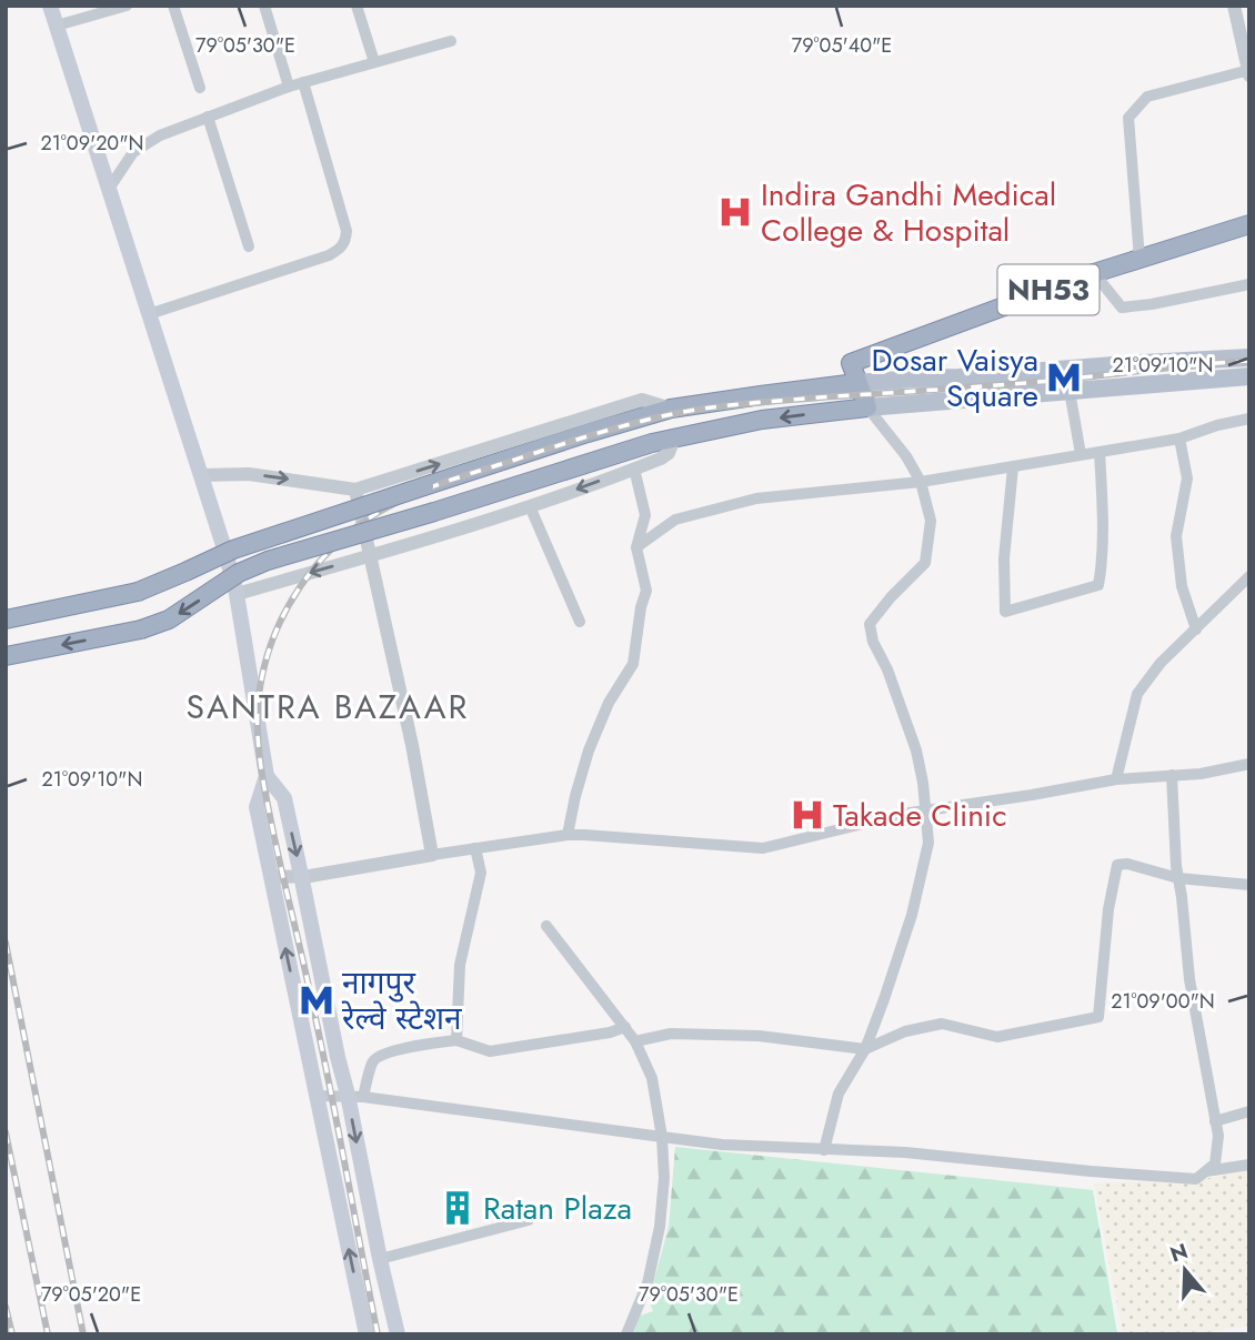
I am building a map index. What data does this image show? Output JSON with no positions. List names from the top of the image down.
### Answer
{
  "streets": {
    "highway": ["NH53"]
  },
  "districts": ["SANTRA BAZAAR"],
  "places": {
    "hospital": ["Indira Gandhi Medical College & Hospital", "Takade Clinic"],
    "metro station": ["Dosar Vaisya Square", "नागपुर रेल्वे स्टेशन"],
    "building": ["Ratan Plaza"]
  },
  "north": "top",
  "coordinates": [
    "79°05'30\"E",
    "79°05'40\"E",
    "21°09'20\"N",
    "21°09'10\"N",
    "21°09'00\"N",
    "79°05'20\"E"
  ]
}
